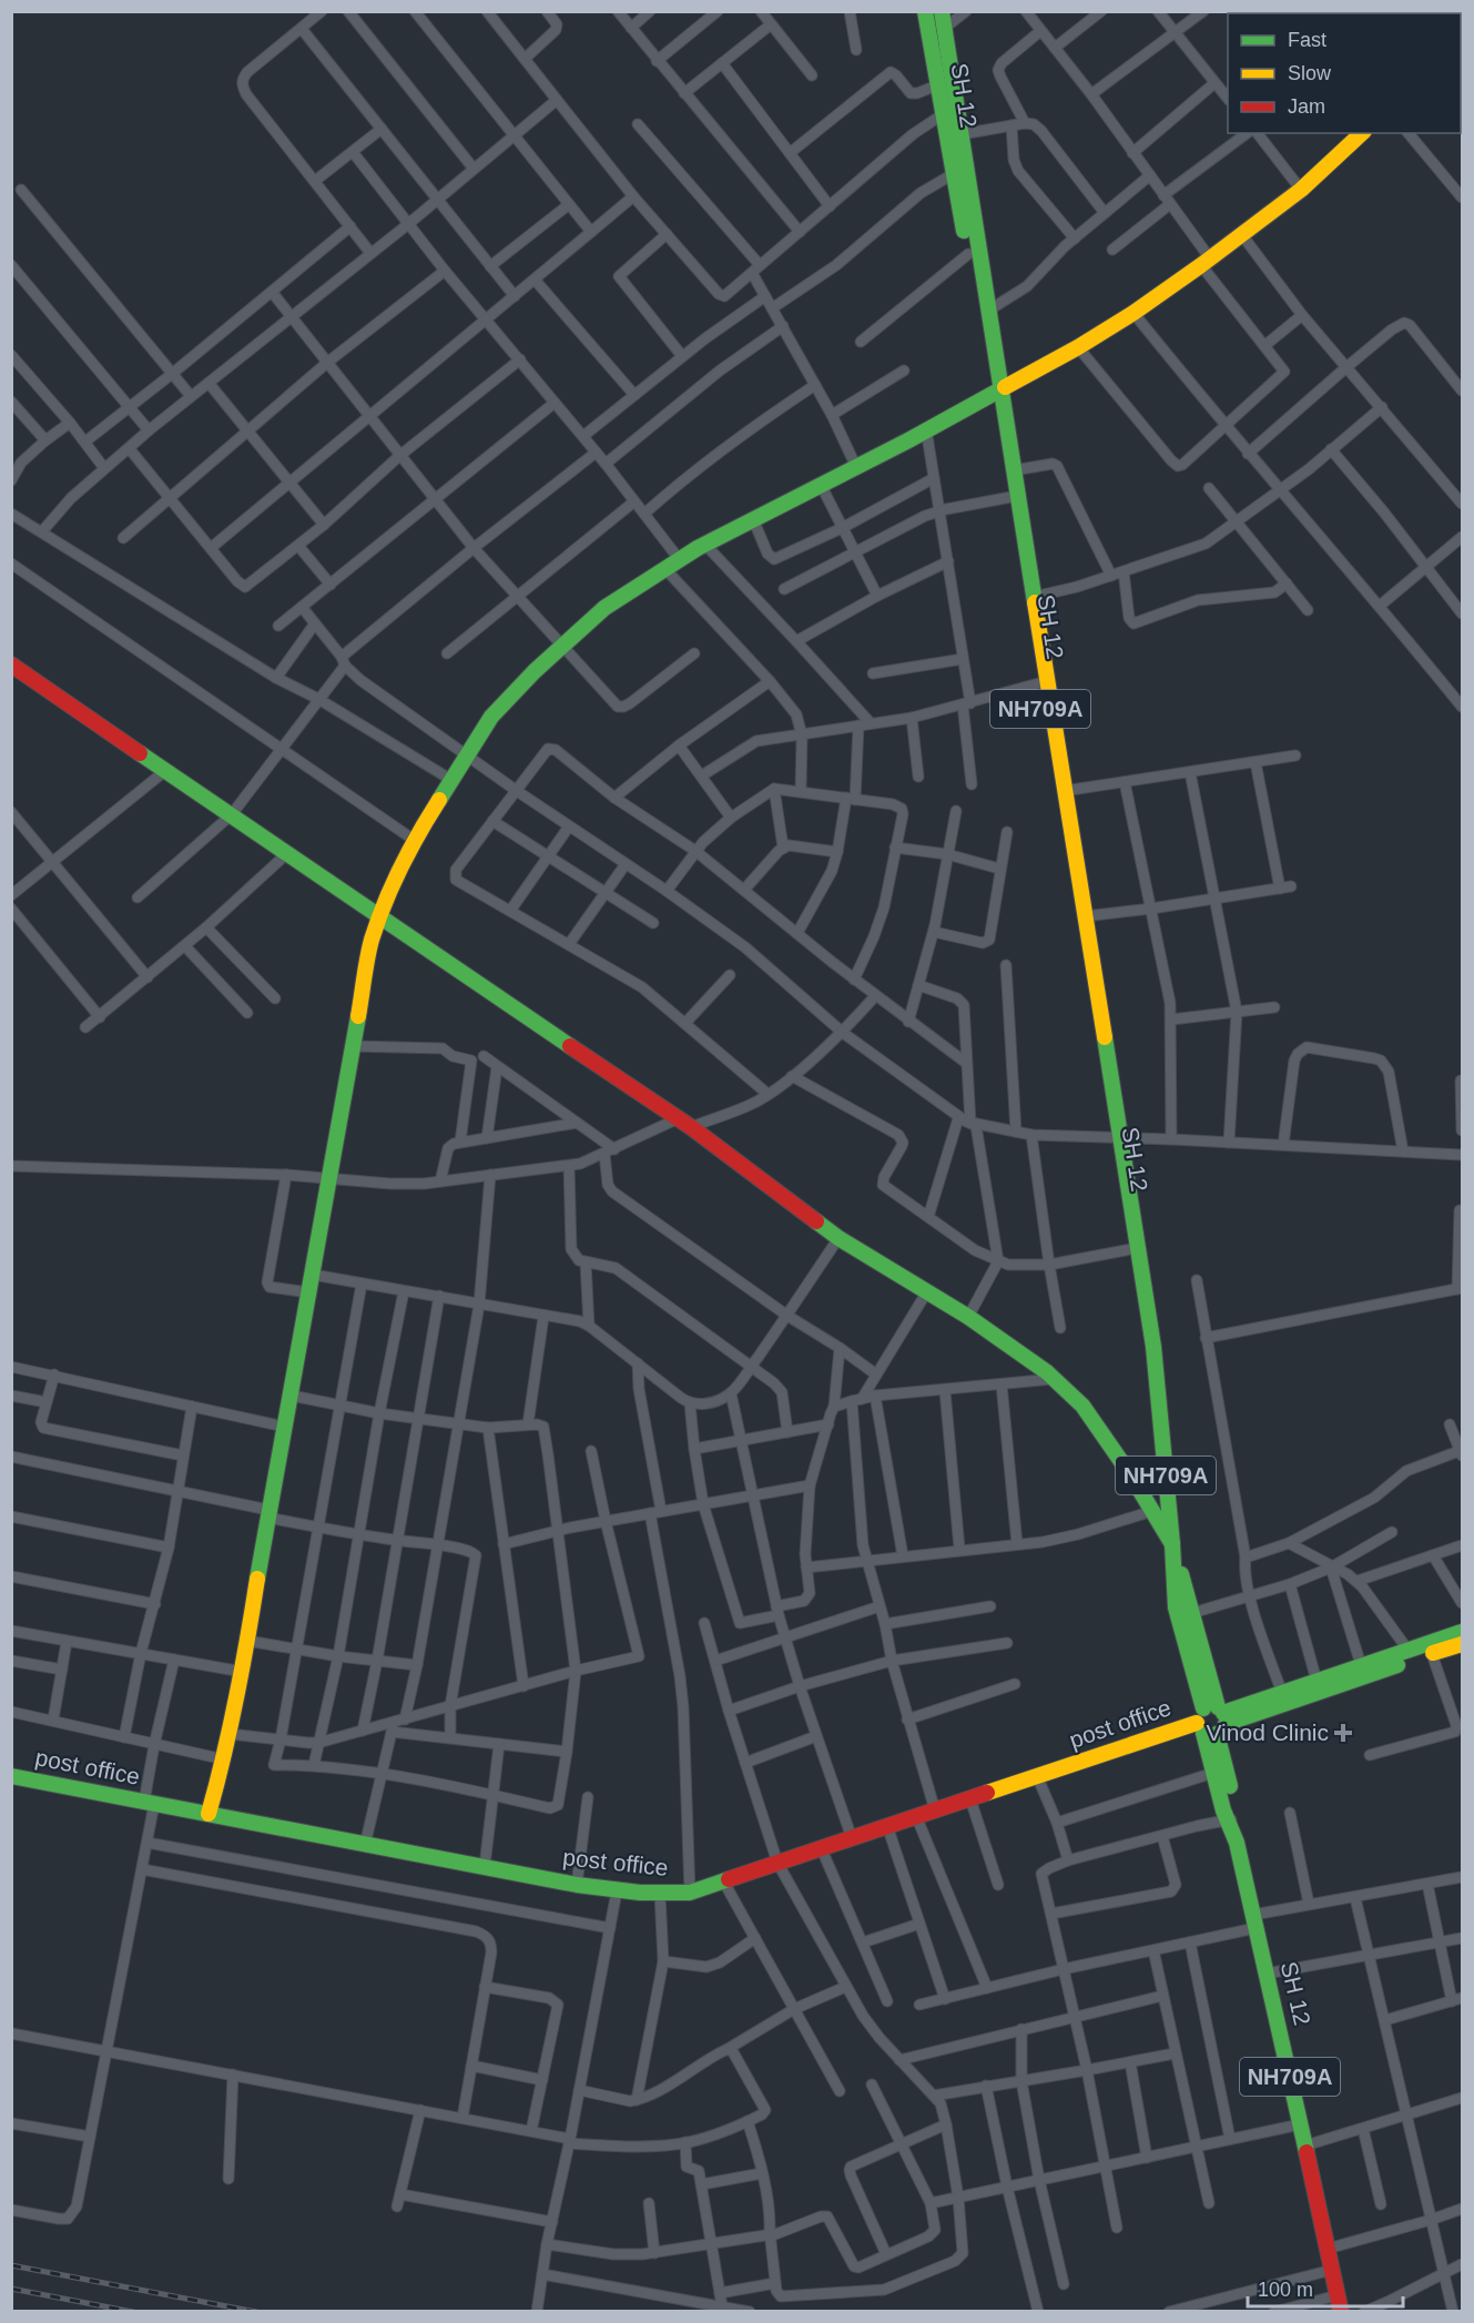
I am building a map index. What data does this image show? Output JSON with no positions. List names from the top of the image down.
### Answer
{
  "streets": {
    "main road": ["SH 12", "NH709A", "post office"]
  },
  "crossings": [
    ["SH 12", "post office"]
  ],
  "places": {
    "health": ["Vinod Clinic"]
  },
  "legend": ["Fast", "Slow", "Jam"],
  "scale_bar": "100 m"
}
